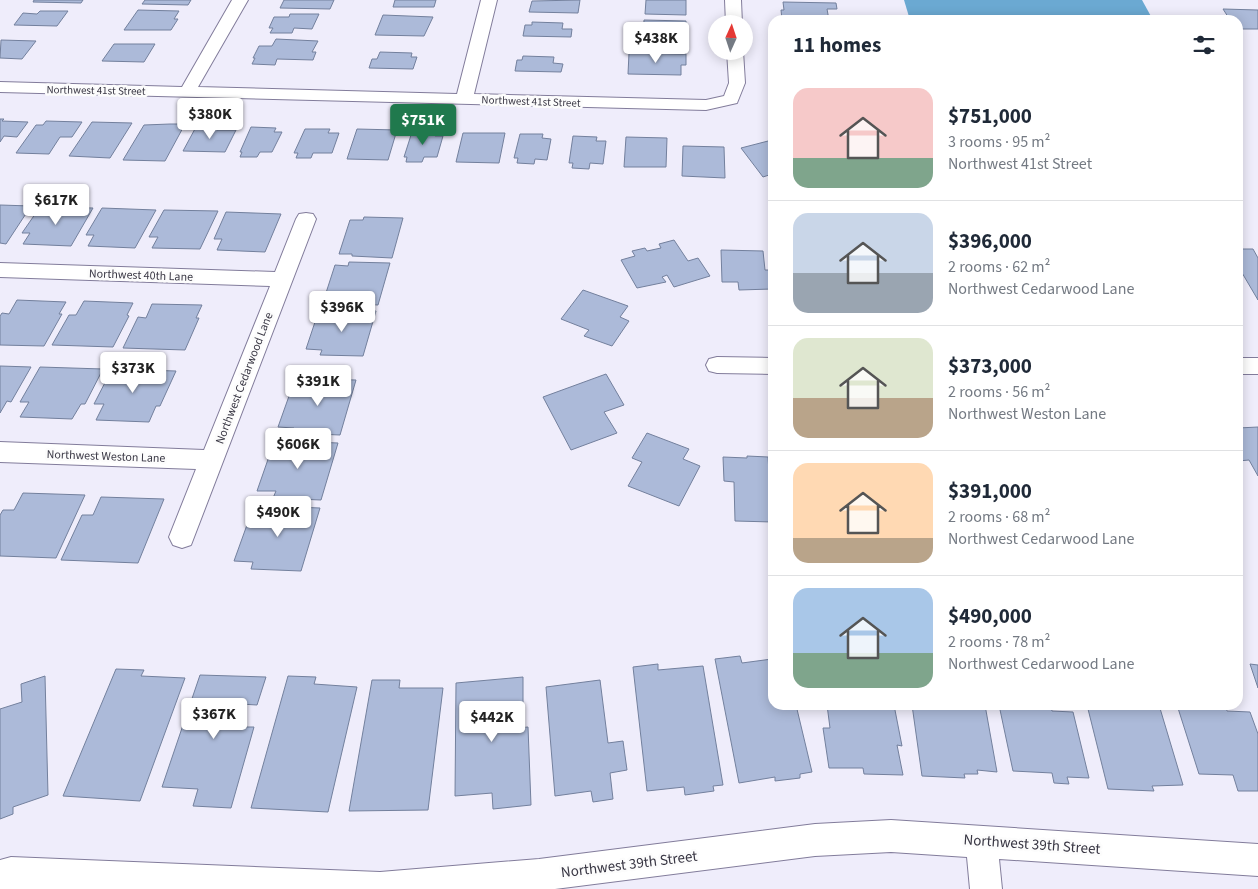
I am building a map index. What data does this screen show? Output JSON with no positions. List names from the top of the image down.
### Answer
{
  "streets": {
    "street": [
      "Northwest 41st Street",
      "Northwest 40th Lane",
      "Northwest Cedarwood Lane",
      "Northwest Weston Lane",
      "Northwest 39th Street"
    ]
  },
  "crossings": [
    ["Northwest 40th Lane", "Northwest Cedarwood Lane"],
    ["Northwest Cedarwood Lane", "Northwest Weston Lane"]
  ],
  "north": "top",
  "page": {
    "heading": "11 homes",
    "price": [
      "$438K",
      "$380K",
      "$751K",
      "$617K",
      "$396K",
      "$373K",
      "$391K",
      "$606K",
      "$490K",
      "$367K",
      "$442K"
    ],
    "list": [
      {
        "name": "$751,000",
        "note": "3 rooms · 95 m² · Northwest 41st Street"
      },
      {
        "name": "$396,000",
        "note": "2 rooms · 62 m² · Northwest Cedarwood Lane"
      },
      {
        "name": "$373,000",
        "note": "2 rooms · 56 m² · Northwest Weston Lane"
      },
      {
        "name": "$391,000",
        "note": "2 rooms · 68 m² · Northwest Cedarwood Lane"
      },
      {
        "name": "$490,000",
        "note": "2 rooms · 78 m² · Northwest Cedarwood Lane"
      }
    ]
  }
}
